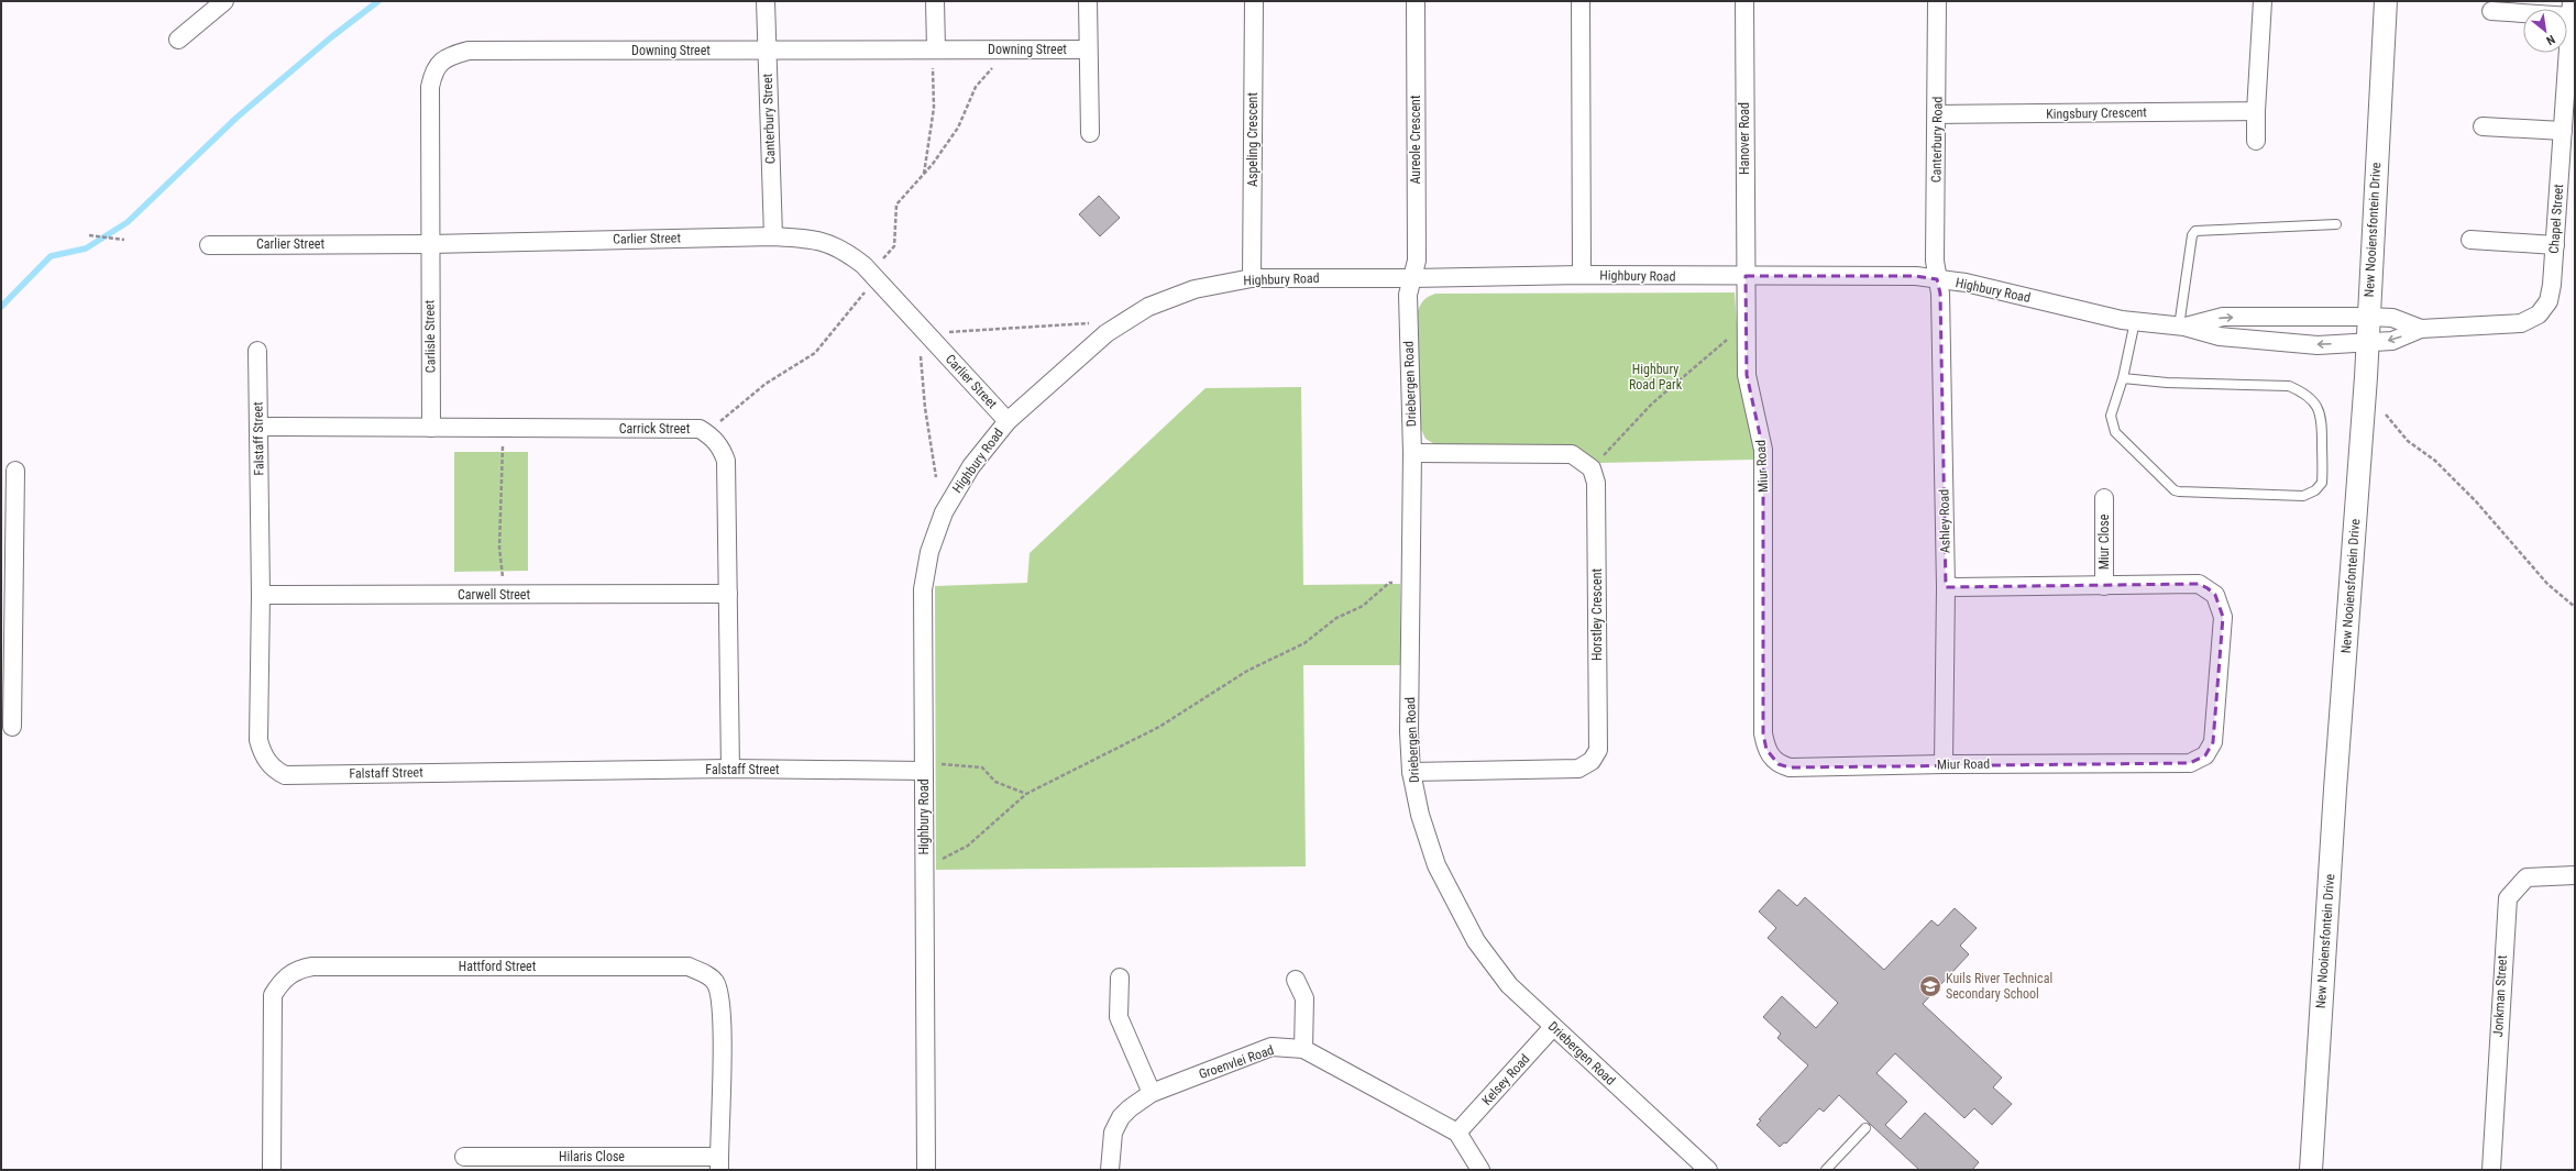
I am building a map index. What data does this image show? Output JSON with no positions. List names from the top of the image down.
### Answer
{
  "streets": {
    "street": [
      "Downing Street",
      "Kingsbury Crescent",
      "Canterbury Street",
      "Hanover Road",
      "Aspeling Crescent",
      "Aureole Crescent",
      "Canterbury Road",
      "Chapel Street",
      "New Nooiensfontein Drive",
      "Carlier Street",
      "Highbury Road",
      "Carlisle Street",
      "Driebergen Road",
      "Carrick Street",
      "Falstaff Street",
      "Miur Road",
      "Ashley Road",
      "Miur Close",
      "Carwell Street",
      "Horstley Crescent",
      "Hattford Street",
      "Jonkman Street",
      "Groenvlei Road",
      "Kelsey Road",
      "Hilaris Close"
    ]
  },
  "crossings": [
    ["Downing Street", "Canterbury Street"],
    ["Downing Street", "Carlier Street"],
    ["Downing Street", "Carlisle Street"],
    ["Kingsbury Crescent", "Canterbury Road"],
    ["Canterbury Street", "Carlier Street"],
    ["Hanover Road", "Highbury Road"],
    ["Hanover Road", "Miur Road"],
    ["Aspeling Crescent", "Highbury Road"],
    ["Aureole Crescent", "Highbury Road"],
    ["Aureole Crescent", "Driebergen Road"],
    ["Canterbury Road", "Highbury Road"],
    ["Canterbury Road", "Ashley Road"],
    ["Chapel Street", "New Nooiensfontein Drive"],
    ["Chapel Street", "Highbury Road"],
    ["New Nooiensfontein Drive", "Highbury Road"],
    ["Carlier Street", "Highbury Road"],
    ["Carlier Street", "Carlisle Street"],
    ["Highbury Road", "Driebergen Road"],
    ["Highbury Road", "Falstaff Street"],
    ["Highbury Road", "Miur Road"],
    ["Highbury Road", "Ashley Road"],
    ["Carlisle Street", "Carrick Street"],
    ["Driebergen Road", "Horstley Crescent"],
    ["Driebergen Road", "Kelsey Road"],
    ["Carrick Street", "Falstaff Street"],
    ["Carrick Street", "Carwell Street"],
    ["Falstaff Street", "Carwell Street"],
    ["Miur Road", "Ashley Road"],
    ["Miur Road", "Miur Close"],
    ["Hattford Street", "Hilaris Close"],
    ["Groenvlei Road", "Kelsey Road"]
  ],
  "parks": ["Highbury Road Park"],
  "places": {
    "school or university": ["Kuils River Technical Secondary School"]
  },
  "north": "bottom right"
}
